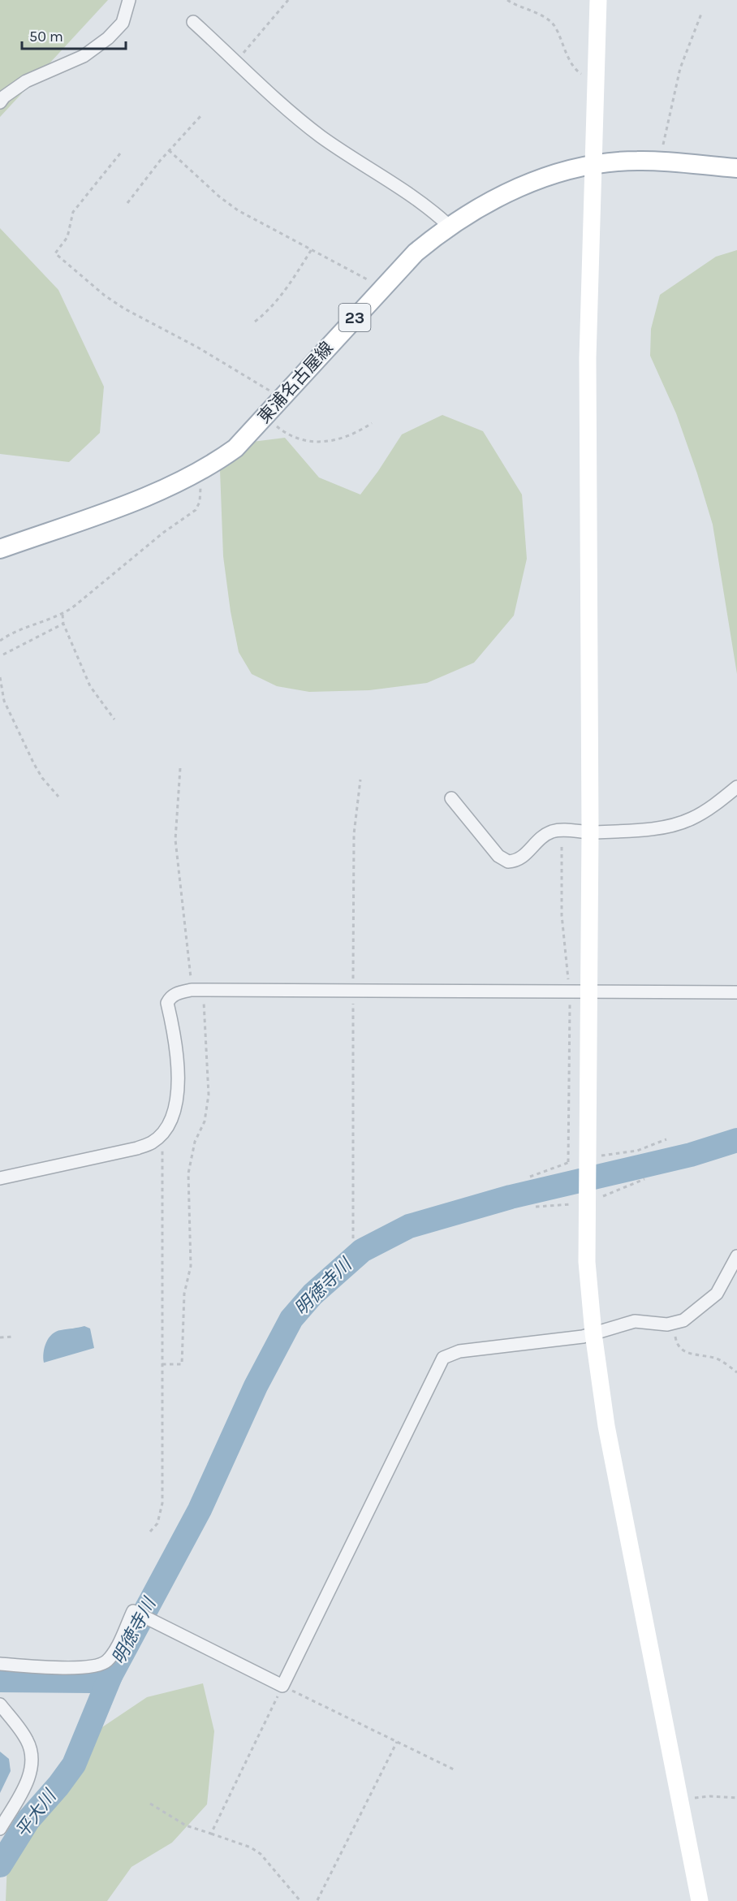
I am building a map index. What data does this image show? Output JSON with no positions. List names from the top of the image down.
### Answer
{
  "streets": {
    "main road": ["23", "東浦名古屋線"]
  },
  "water": ["明徳寺川", "平大川"],
  "scale_bar": "50 m"
}
